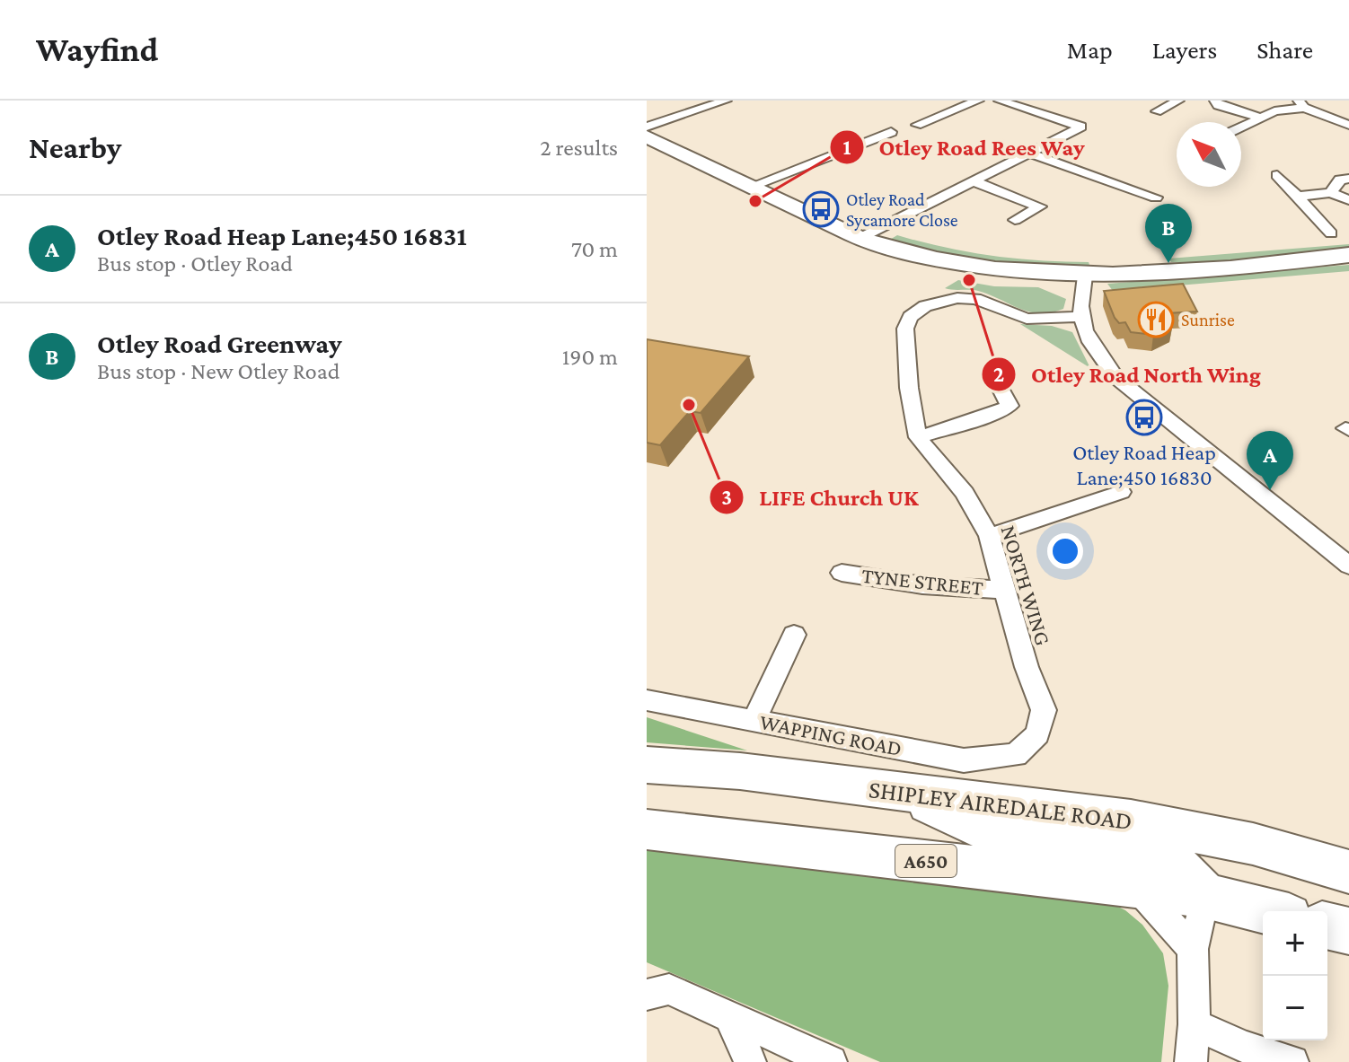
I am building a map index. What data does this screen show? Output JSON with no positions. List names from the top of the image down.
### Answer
{
  "streets": {
    "main road": ["SHIPLEY AIREDALE ROAD", "A650"],
    "street": ["TYNE STREET", "NORTH WING", "WAPPING ROAD"]
  },
  "crossings": [
    ["TYNE STREET", "NORTH WING"],
    ["NORTH WING", "WAPPING ROAD"]
  ],
  "places": {
    "other": ["Otley Road Rees Way", "Otley Road North Wing", "LIFE Church UK"],
    "bus stop": ["Otley Road Sycamore Close", "Otley Road Heap Lane;450 16830"],
    "restaurant": ["Sunrise"]
  },
  "north": "top left",
  "page": {
    "header": "Wayfind",
    "nav": ["Map", "Layers", "Share"],
    "heading": ["Nearby", "2 results"],
    "list": [
      {
        "mark": "A",
        "name": "Otley Road Heap Lane;450 16831",
        "note": "Bus stop · Otley Road",
        "value": "70 m"
      },
      {
        "mark": "B",
        "name": "Otley Road Greenway",
        "note": "Bus stop · New Otley Road",
        "value": "190 m"
      }
    ],
    "pins": ["B", "A"],
    "map_buttons": ["+", "−"]
  }
}
